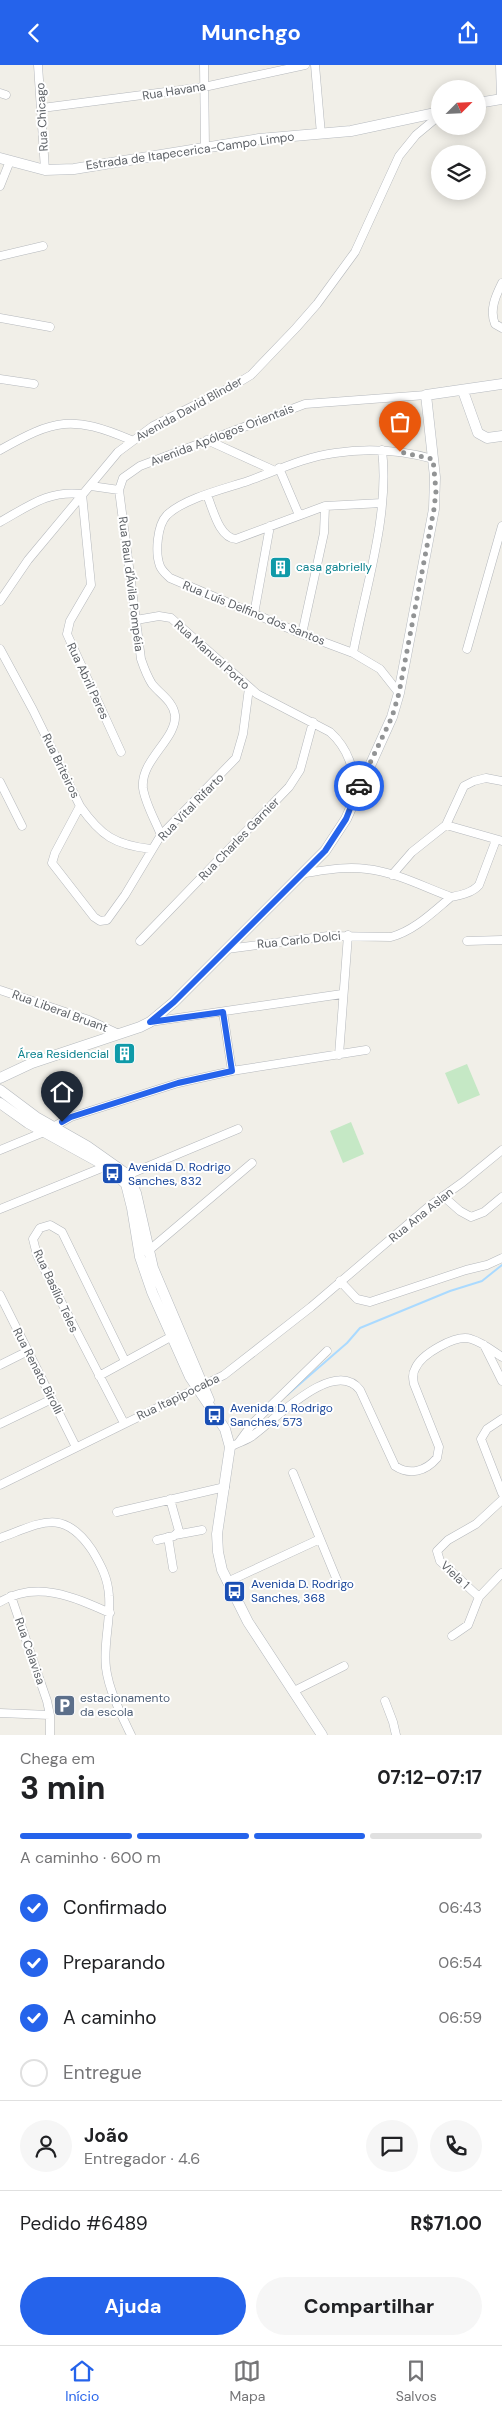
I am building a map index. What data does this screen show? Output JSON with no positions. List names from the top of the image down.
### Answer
{
  "streets": {
    "main road": ["Estrada de Itapecerica-Campo Limpo"],
    "street": [
      "Rua Havana",
      "Rua Chicago",
      "Avenida David Blinder",
      "Avenida Apólogos Orientais",
      "Rua Raul d'Ávila Pompéia",
      "Rua Luís Delfino dos Santos",
      "Rua Manuel Porto",
      "Rua Abril Peres",
      "Rua Briteiros",
      "Rua Vital Rifarto",
      "Rua Charles Garnier",
      "Rua Carlo Dolci",
      "Rua Liberal Bruant",
      "Rua Ana Aslan",
      "Rua Basílio Teles",
      "Rua Renato Birolli",
      "Rua Itapipocaba",
      "Viela 1",
      "Rua Celavisa"
    ]
  },
  "crossings": [
    ["Rua Havana", "Rua Chicago"],
    ["Rua Chicago", "Estrada de Itapecerica-Campo Limpo"],
    ["Avenida David Blinder", "Rua Abril Peres"],
    ["Avenida Apólogos Orientais", "Rua Raul d'Ávila Pompéia"],
    ["Rua Raul d'Ávila Pompéia", "Rua Manuel Porto"],
    ["Rua Raul d'Ávila Pompéia", "Rua Vital Rifarto"],
    ["Rua Manuel Porto", "Rua Vital Rifarto"],
    ["Rua Manuel Porto", "Rua Charles Garnier"],
    ["Rua Briteiros", "Rua Vital Rifarto"],
    ["Rua Ana Aslan", "Rua Itapipocaba"],
    ["Rua Basílio Teles", "Rua Itapipocaba"],
    ["Rua Renato Birolli", "Rua Itapipocaba"]
  ],
  "places": {
    "building": ["casa gabrielly", "Área Residencial"],
    "bus stop": ["Avenida D. Rodrigo Sanches, 832", "Avenida D. Rodrigo Sanches, 573", "Avenida D. Rodrigo Sanches, 368"],
    "parking": ["estacionamento da escola"]
  },
  "north": "top right",
  "page": {
    "header": "Munchgo",
    "heading": ["3 min", "Chega em", "07:12–07:17"],
    "panel": [
      "João",
      "Entregador · 4.6",
      "Pedido #6489",
      "R$71.00"
    ],
    "bar": "A caminho · 600 m",
    "list": [
      ["Confirmado", "06:43"],
      ["Preparando", "06:54"],
      ["A caminho", "06:59"],
      "Entregue"
    ],
    "buttons": ["Ajuda", "Compartilhar"],
    "tabs": ["Início", "Mapa", "Salvos"]
  }
}
